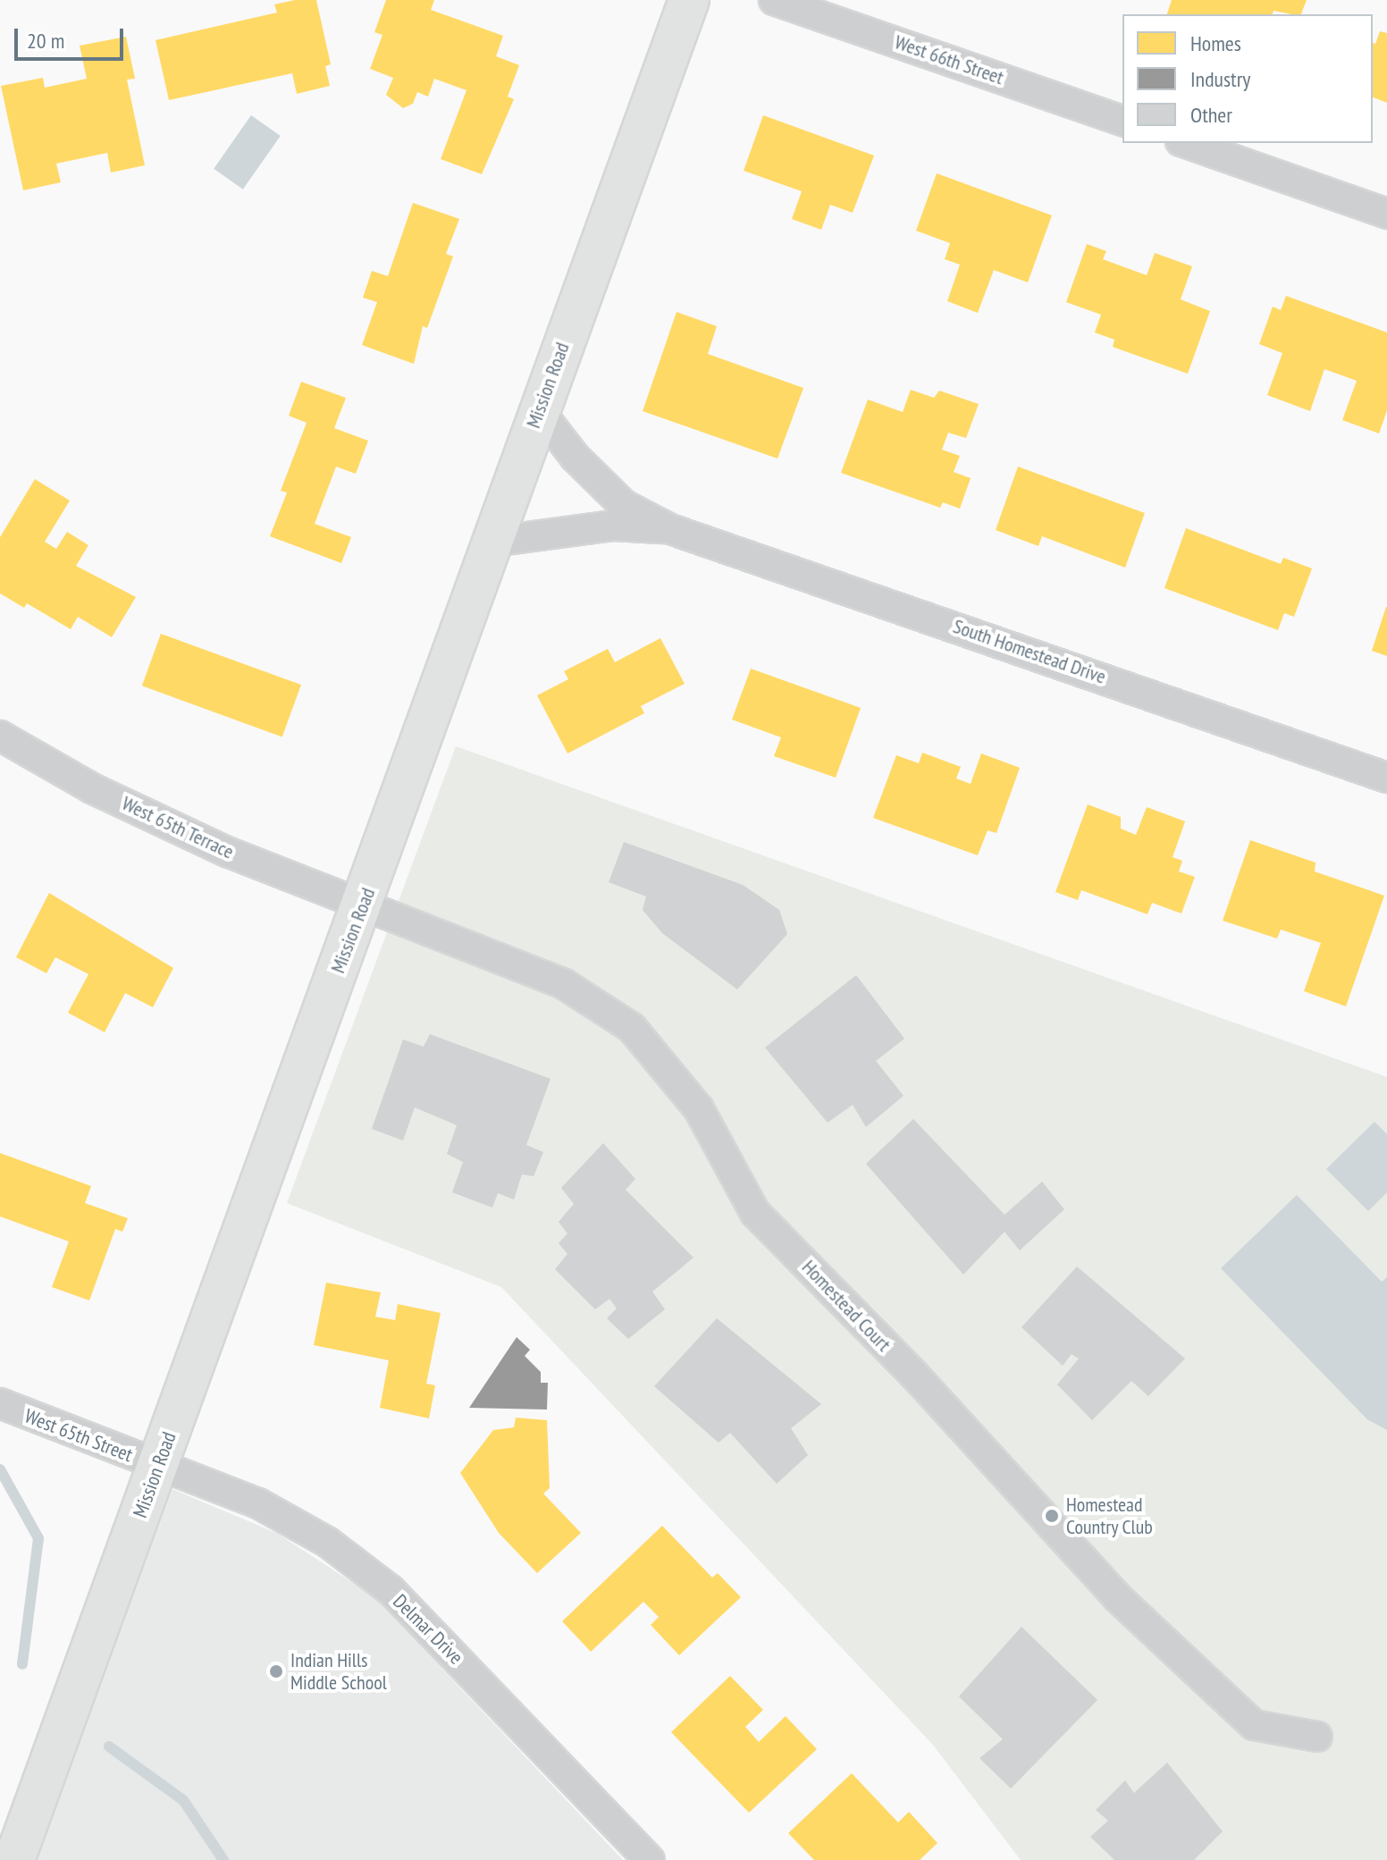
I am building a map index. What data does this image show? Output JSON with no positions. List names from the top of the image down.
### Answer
{
  "streets": {
    "main road": ["Mission Road"],
    "street": [
      "West 66th Street",
      "South Homestead Drive",
      "West 65th Terrace",
      "Homestead Court",
      "West 65th Street",
      "Delmar Drive"
    ]
  },
  "crossings": [
    ["Mission Road", "South Homestead Drive"],
    ["Mission Road", "West 65th Terrace"],
    ["Mission Road", "Homestead Court"],
    ["Mission Road", "West 65th Street"],
    ["Mission Road", "Delmar Drive"],
    ["West 65th Terrace", "Homestead Court"],
    ["West 65th Street", "Delmar Drive"]
  ],
  "places": ["Homestead Country Club", "Indian Hills Middle School"],
  "legend": ["Homes", "Industry", "Other"],
  "scale_bar": "20 m"
}
